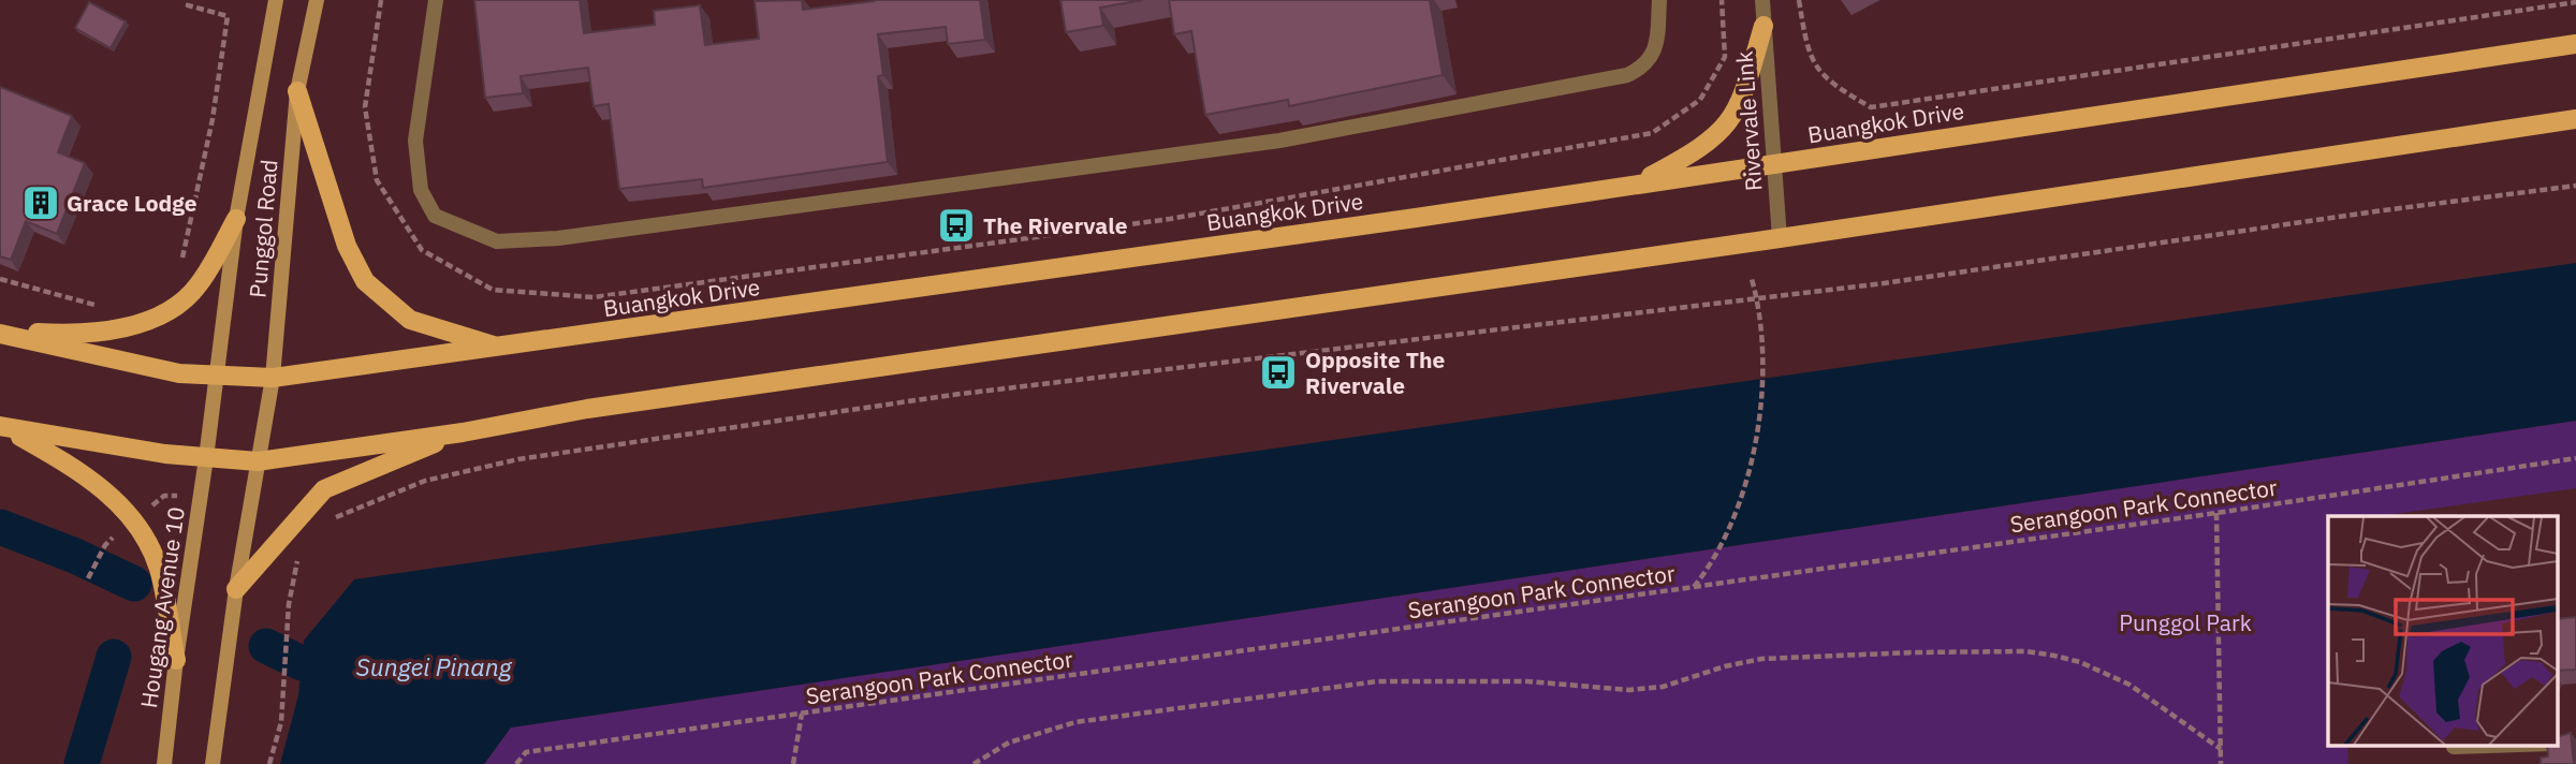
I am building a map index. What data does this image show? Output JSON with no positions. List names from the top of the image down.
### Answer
{
  "streets": {
    "main road": ["Buangkok Drive", "Punggol Road", "Hougang Avenue 10"],
    "street": ["Rivervale Link"],
    "path": ["Serangoon Park Connector"]
  },
  "crossings": [
    ["Rivervale Link", "Buangkok Drive"],
    ["Buangkok Drive", "Punggol Road"],
    ["Punggol Road", "Hougang Avenue 10"]
  ],
  "water": ["Sungei Pinang"],
  "parks": ["Punggol Park"],
  "places": {
    "building": ["Grace Lodge"],
    "bus stop": ["The Rivervale", "Opposite The Rivervale"]
  }
}
